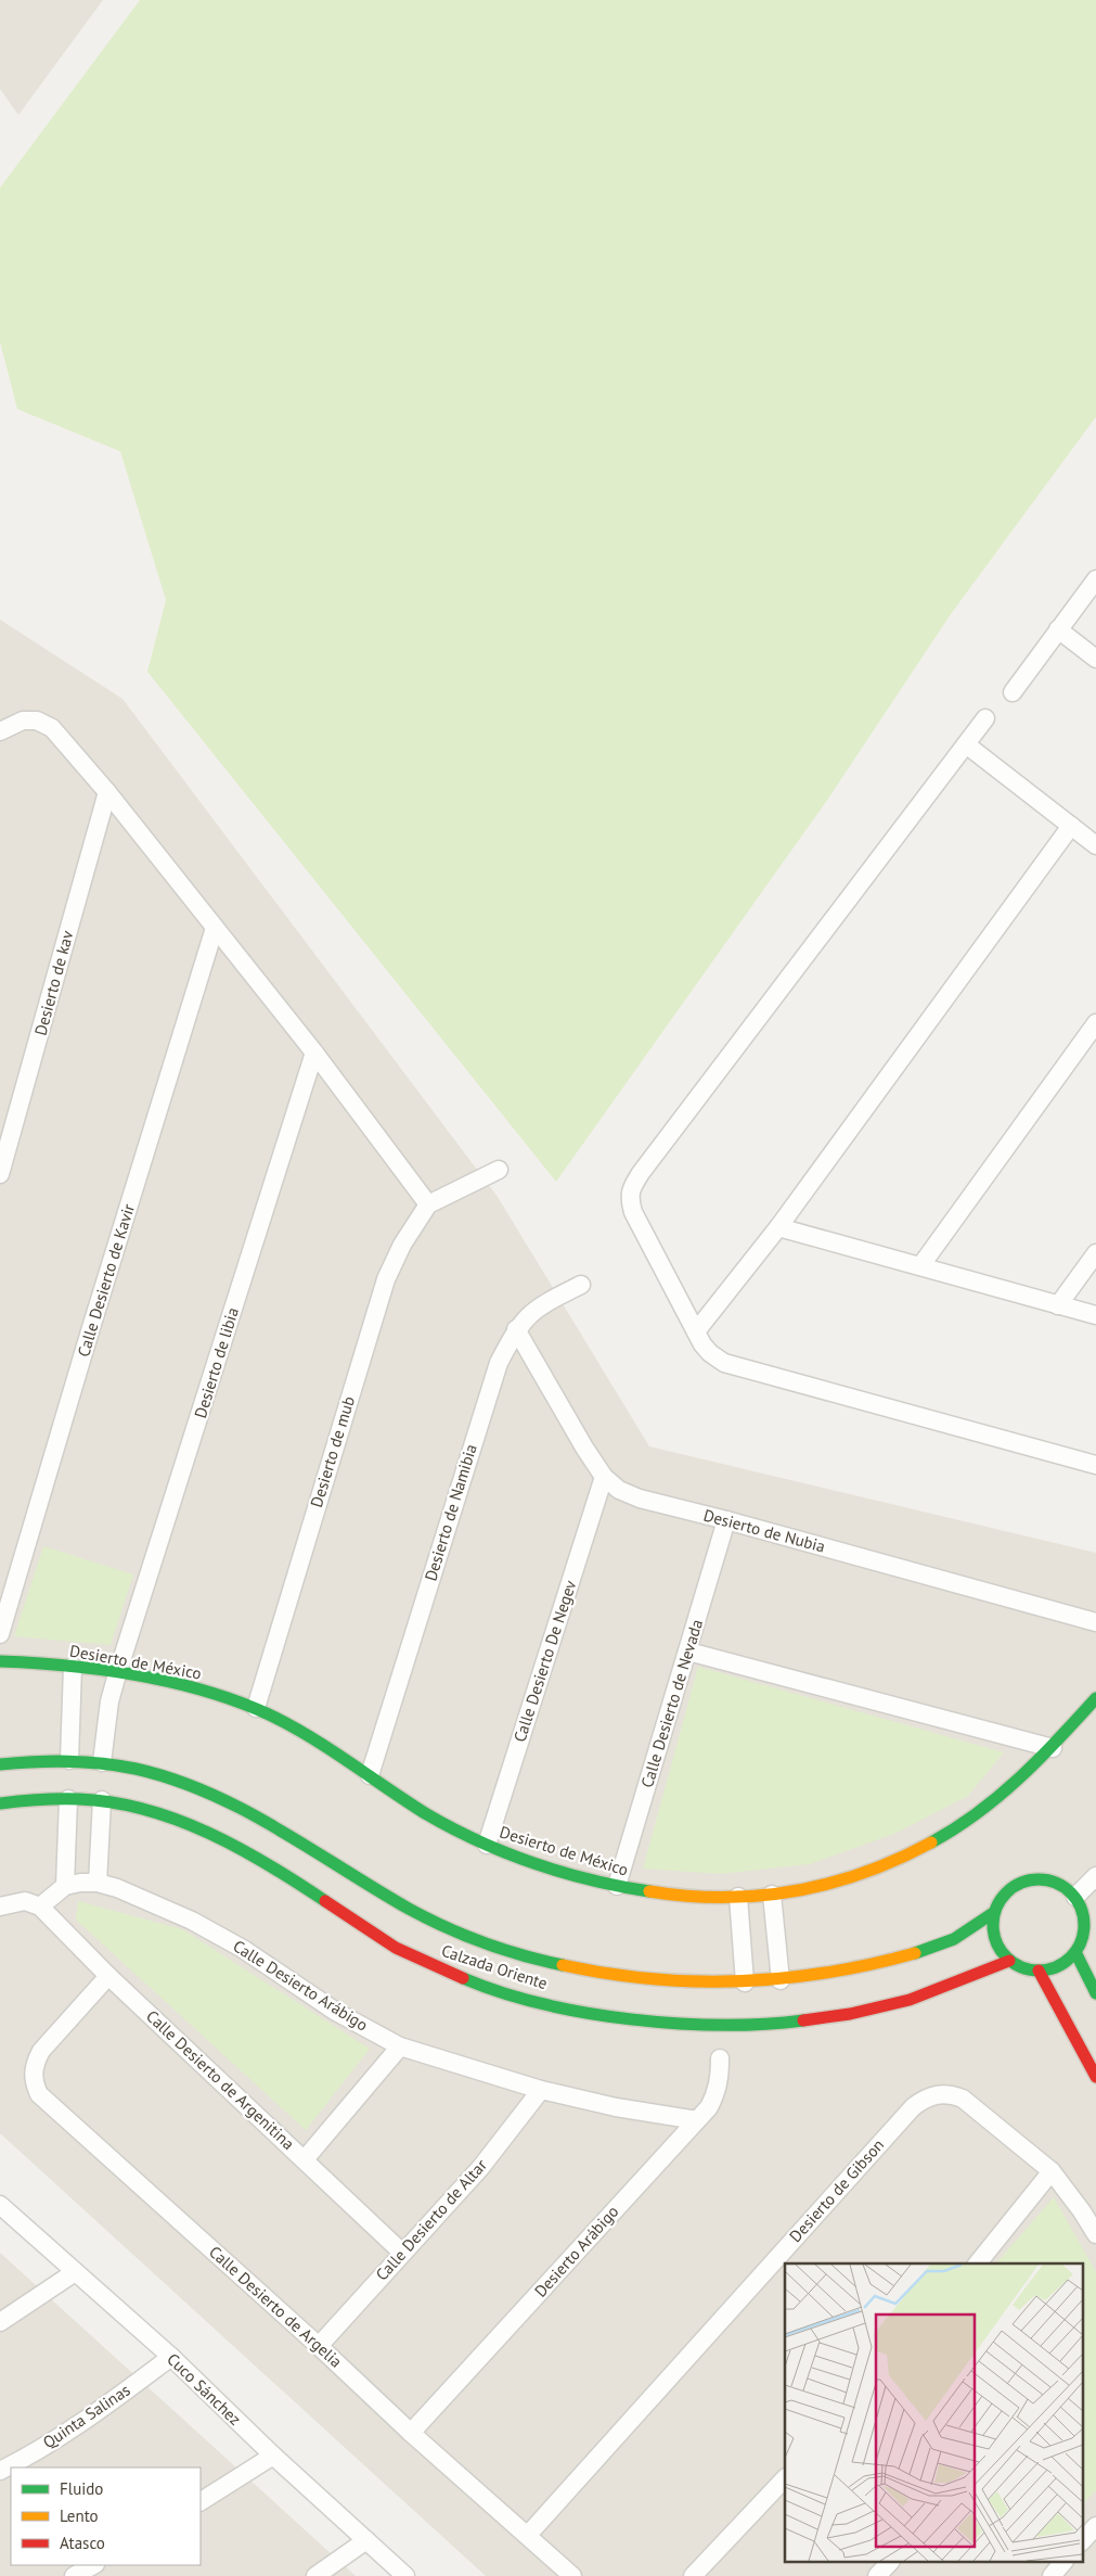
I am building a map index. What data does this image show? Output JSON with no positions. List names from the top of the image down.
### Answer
{
  "streets": {
    "street": [
      "Desierto de kav",
      "Calle Desierto de Kavir",
      "Desierto de libia",
      "Desierto de mub",
      "Desierto de Namibia",
      "Desierto de Nubia",
      "Calle Desierto De Negev",
      "Desierto de México",
      "Calle Desierto de Nevada",
      "Calzada Oriente",
      "Calle Desierto Arábigo",
      "Calle Desierto de Argenitina",
      "Desierto de Gibson",
      "Calle Desierto de Altar",
      "Desierto Arábigo",
      "Calle Desierto de Argelia",
      "Cuco Sánchez",
      "Quinta Salinas"
    ]
  },
  "crossings": [
    ["Desierto de libia", "Desierto de México"],
    ["Desierto de libia", "Calzada Oriente"],
    ["Desierto de mub", "Desierto de México"],
    ["Desierto de Namibia", "Desierto de Nubia"],
    ["Desierto de Namibia", "Desierto de México"],
    ["Desierto de Nubia", "Calle Desierto De Negev"],
    ["Desierto de Nubia", "Calle Desierto de Nevada"],
    ["Calle Desierto De Negev", "Desierto de México"],
    ["Desierto de México", "Calle Desierto de Nevada"],
    ["Calle Desierto Arábigo", "Calle Desierto de Altar"],
    ["Calle Desierto Arábigo", "Desierto Arábigo"],
    ["Calle Desierto de Argenitina", "Calle Desierto de Altar"],
    ["Calle Desierto de Argenitina", "Calle Desierto de Argelia"],
    ["Desierto de Gibson", "Calle Desierto de Argelia"],
    ["Calle Desierto de Altar", "Calle Desierto de Argelia"],
    ["Desierto Arábigo", "Calle Desierto de Argelia"],
    ["Cuco Sánchez", "Quinta Salinas"]
  ],
  "legend": ["Fluido", "Lento", "Atasco"]
}
